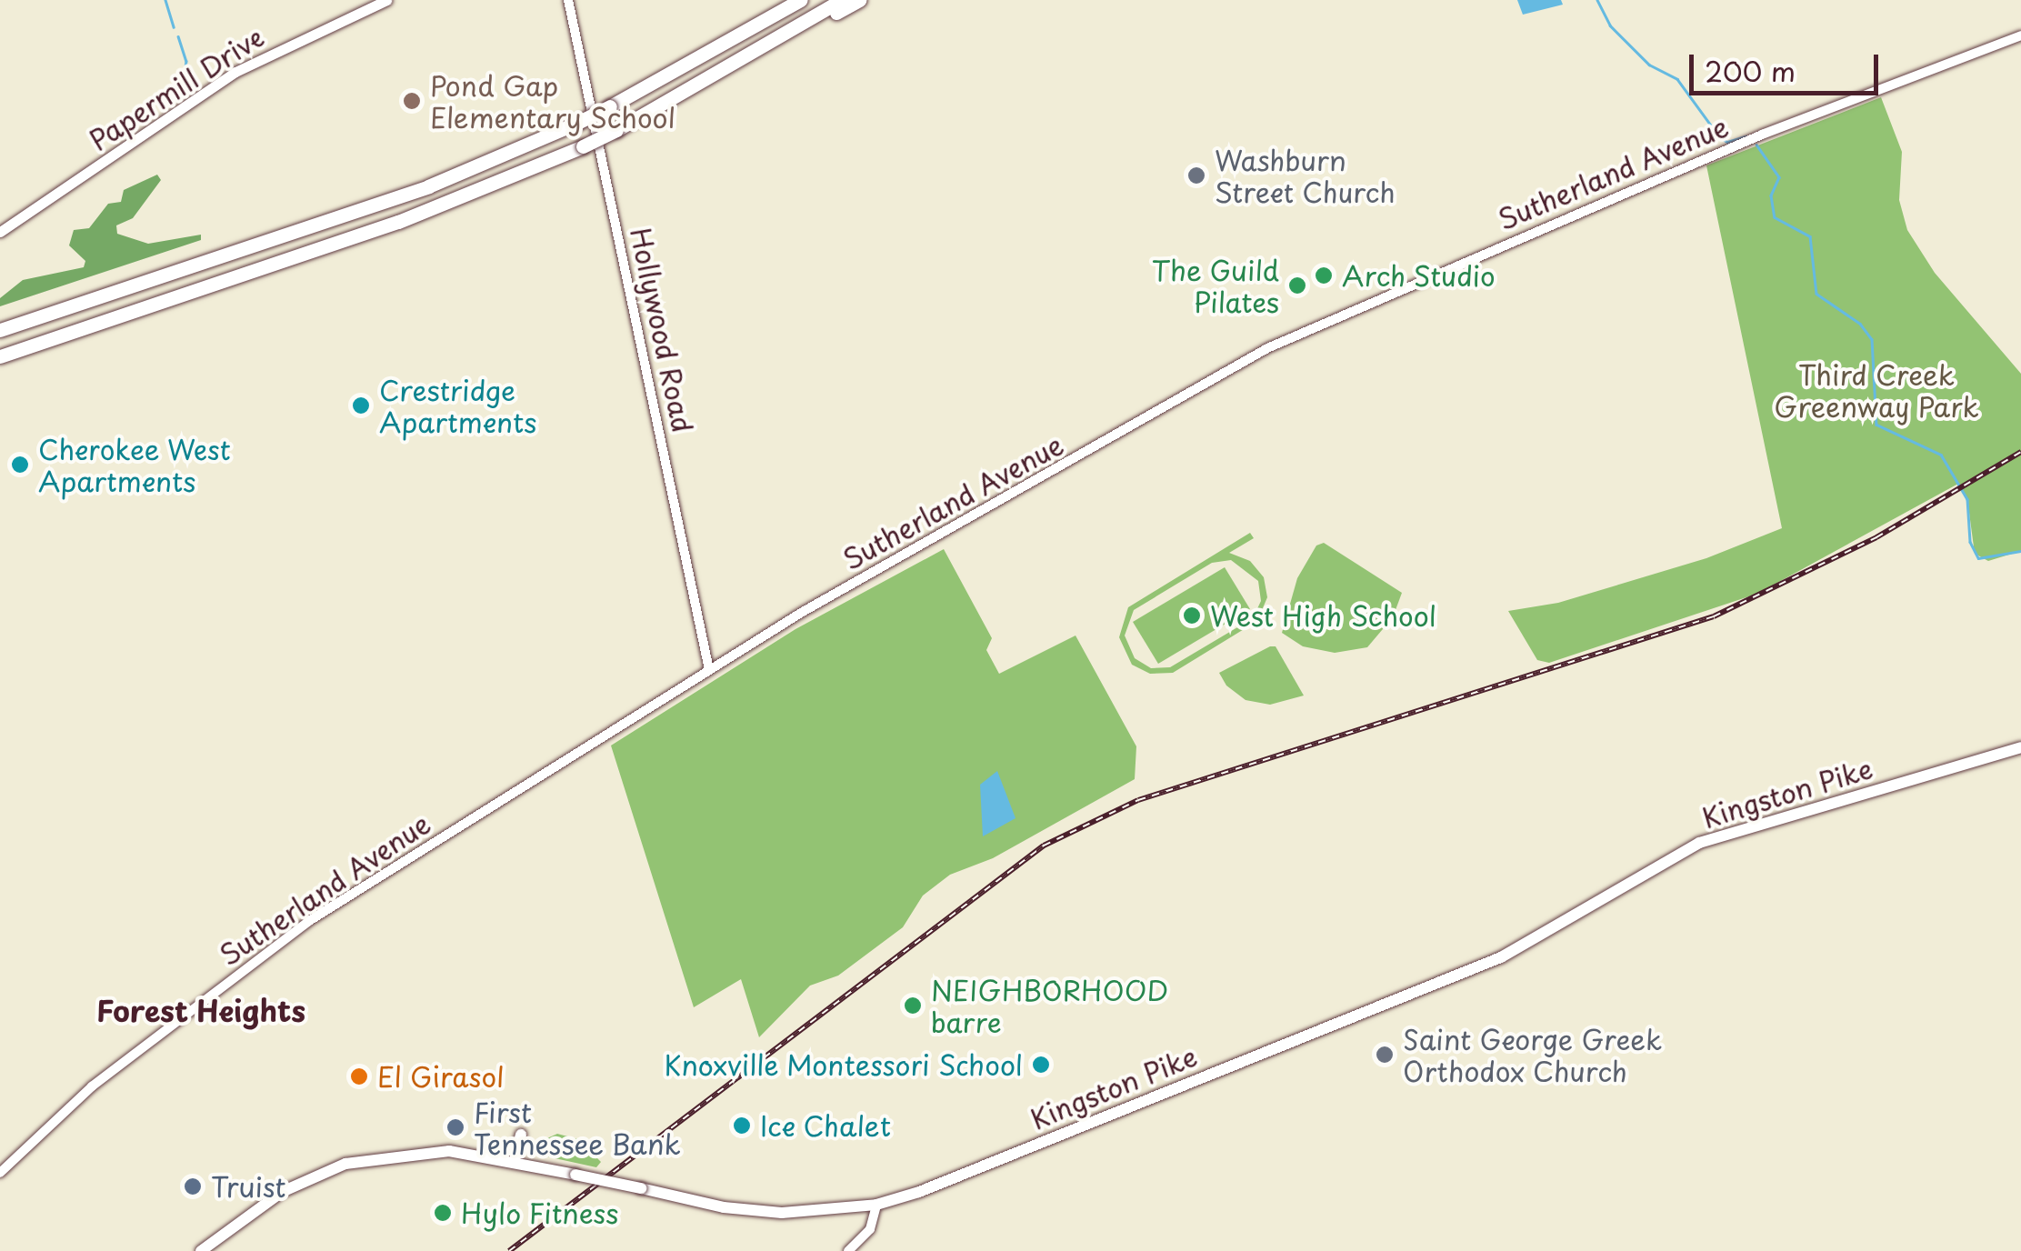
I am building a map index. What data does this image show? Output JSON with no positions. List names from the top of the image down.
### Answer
{
  "streets": {
    "main road": ["Papermill Drive", "Kingston Pike"],
    "street": ["Sutherland Avenue", "Hollywood Road"]
  },
  "crossings": [
    ["Sutherland Avenue", "Hollywood Road"]
  ],
  "districts": ["Forest Heights"],
  "parks": ["Third Creek Greenway Park"],
  "places": [
    "Pond Gap Elementary School",
    "Washburn Street Church",
    "Arch Studio",
    "The Guild Pilates",
    "Crestridge Apartments",
    "Cherokee West Apartments",
    "West High School",
    "NEIGHBORHOOD barre",
    "Saint George Greek Orthodox Church",
    "Knoxville Montessori School",
    "El Girasol",
    "Ice Chalet",
    "First Tennessee Bank",
    "Truist",
    "Hylo Fitness"
  ],
  "scale_bar": "200 m"
}
